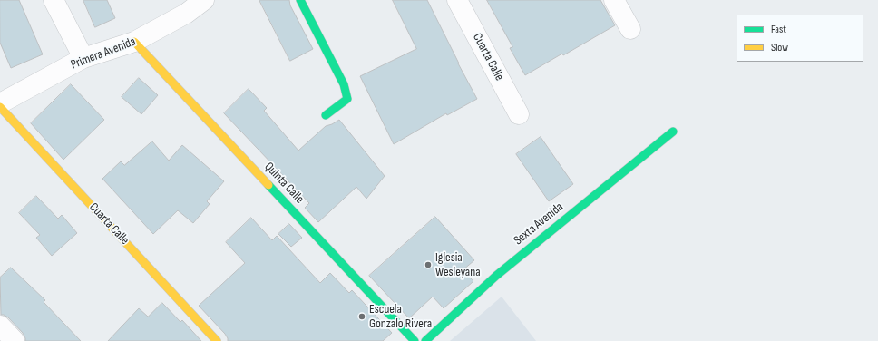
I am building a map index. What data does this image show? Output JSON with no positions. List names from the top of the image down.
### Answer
{
  "streets": {
    "street": [
      "Primera Avenida",
      "Cuarta Calle",
      "Quinta Calle",
      "Sexta Avenida"
    ]
  },
  "crossings": [
    ["Primera Avenida", "Quinta Calle"]
  ],
  "places": ["Iglesia Wesleyana", "Escuela Gonzalo Rivera"],
  "legend": ["Fast", "Slow"]
}
